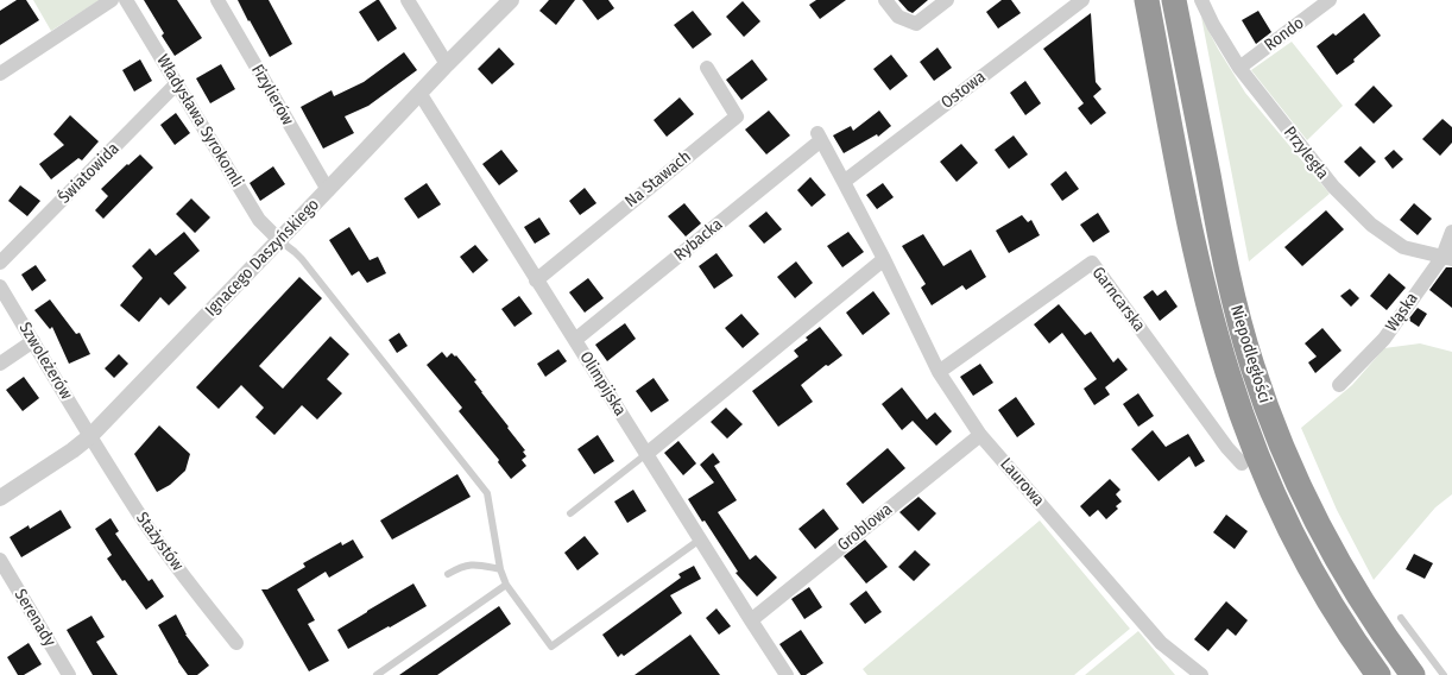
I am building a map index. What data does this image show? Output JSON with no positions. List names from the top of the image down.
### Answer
{
  "streets": {
    "highway": ["Niepodległości"],
    "street": [
      "Rondo",
      "Ostowa",
      "Fizylierów",
      "Władysława Syrokomli",
      "Przyległa",
      "Światowida",
      "Na Stawach",
      "Rybacka",
      "Ignacego Daszyńskiego",
      "Garncarska",
      "Wąska",
      "Szwoleżerów",
      "Olimpijska",
      "Laurowa",
      "Groblowa",
      "Stażystów",
      "Serenady"
    ]
  },
  "crossings": [
    ["Rondo", "Przyległa"],
    ["Ostowa", "Laurowa"],
    ["Fizylierów", "Ignacego Daszyńskiego"],
    ["Władysława Syrokomli", "Światowida"],
    ["Władysława Syrokomli", "Ignacego Daszyńskiego"],
    ["Przyległa", "Wąska"],
    ["Na Stawach", "Olimpijska"],
    ["Rybacka", "Olimpijska"],
    ["Rybacka", "Laurowa"],
    ["Ignacego Daszyńskiego", "Szwoleżerów"],
    ["Ignacego Daszyńskiego", "Olimpijska"],
    ["Ignacego Daszyńskiego", "Stażystów"],
    ["Garncarska", "Laurowa"],
    ["Szwoleżerów", "Stażystów"],
    ["Olimpijska", "Groblowa"],
    ["Laurowa", "Groblowa"]
  ]
}
